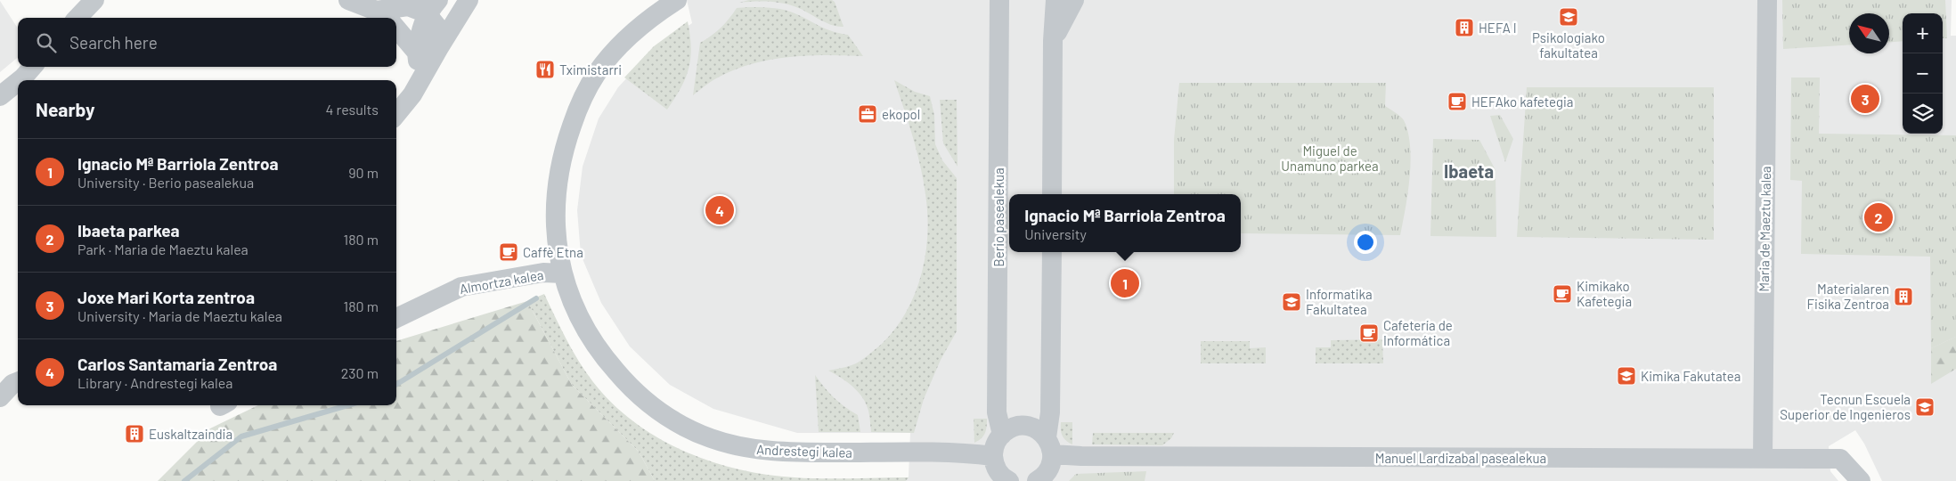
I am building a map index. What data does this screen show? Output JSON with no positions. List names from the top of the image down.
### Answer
{
  "streets": {
    "street": [
      "Berio pasealekua",
      "Maria de Maeztu kalea",
      "Almortza kalea",
      "Andrestegi kalea",
      "Manuel Lardizabal pasealekua"
    ]
  },
  "crossings": [
    ["Maria de Maeztu kalea", "Manuel Lardizabal pasealekua"],
    ["Almortza kalea", "Andrestegi kalea"]
  ],
  "districts": ["Ibaeta"],
  "parks": ["Miguel de Unamuno parkea"],
  "places": {
    "school or university": [
      "Psikologiako fakultatea",
      "Informatika Fakultatea",
      "Kimika Fakutatea",
      "Tecnun Escuela Superior de Ingenieros"
    ],
    "building": ["HEFA I", "Materialaren Fisika Zentroa", "Euskaltzaindia"],
    "restaurant": ["Tximistarri"],
    "cafe": [
      "HEFAko kafetegia",
      "Caffè Etna",
      "Kimikako Kafetegia",
      "Cafetería de Informática"
    ],
    "office": ["ekopol"]
  },
  "north": "top left",
  "page": {
    "map_buttons": ["+", "−"],
    "search": "Search here",
    "heading": ["Nearby", "4 results"],
    "pins": [
      "3",
      "4",
      "2",
      "1"
    ],
    "list": [
      {
        "mark": "1",
        "name": "Ignacio Mª Barriola Zentroa",
        "note": "University · Berio pasealekua",
        "value": "90 m"
      },
      {
        "mark": "2",
        "name": "Ibaeta parkea",
        "note": "Park · Maria de Maeztu kalea",
        "value": "180 m"
      },
      {
        "mark": "3",
        "name": "Joxe Mari Korta zentroa",
        "note": "University · Maria de Maeztu kalea",
        "value": "180 m"
      },
      {
        "mark": "4",
        "name": "Carlos Santamaria Zentroa",
        "note": "Library · Andrestegi kalea",
        "value": "230 m"
      }
    ],
    "popup": ["Ignacio Mª Barriola Zentroa", "University"]
  }
}
